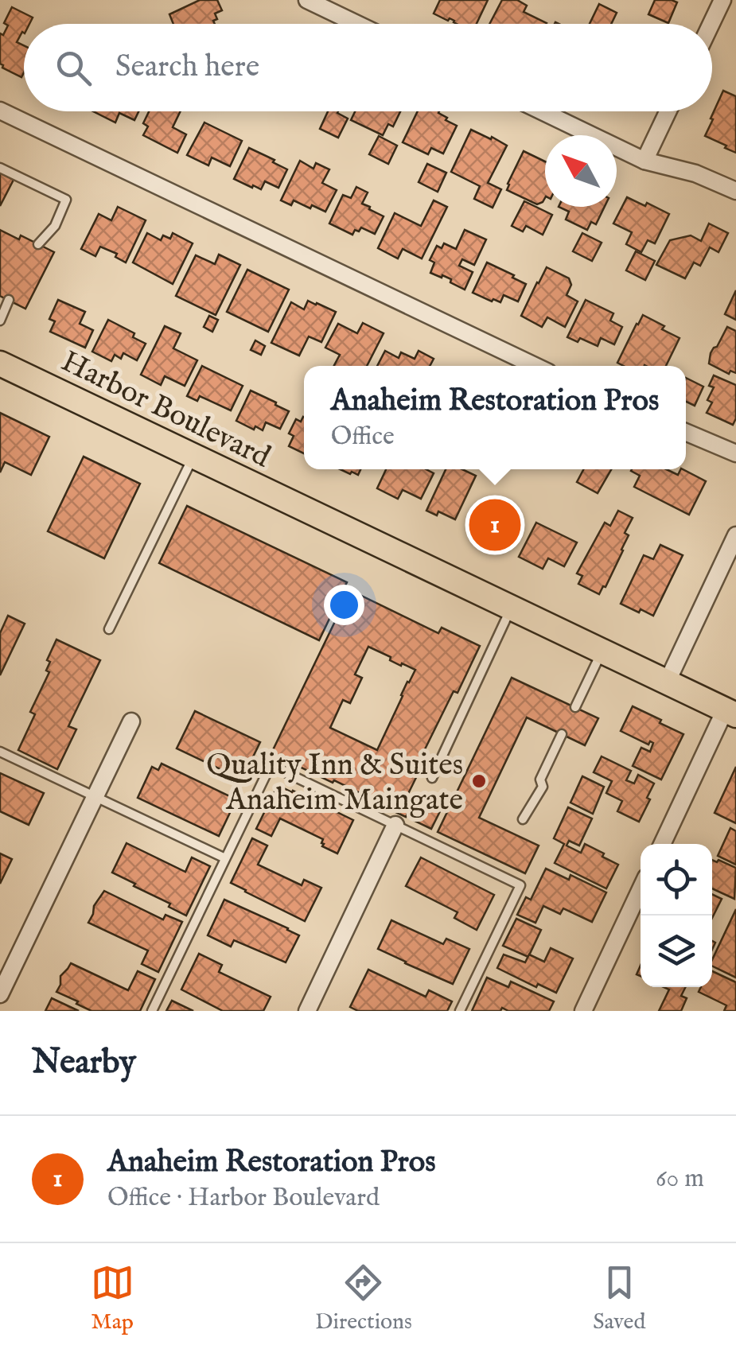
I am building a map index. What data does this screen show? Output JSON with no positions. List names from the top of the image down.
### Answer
{
  "streets": {
    "main road": ["Harbor Boulevard"]
  },
  "places": ["Quality Inn & Suites Anaheim Maingate"],
  "north": "top left",
  "page": {
    "search": "Search here",
    "popup": ["Anaheim Restoration Pros", "Office"],
    "pins": "1",
    "heading": "Nearby",
    "list": [
      {
        "mark": "1",
        "name": "Anaheim Restoration Pros",
        "note": "Office · Harbor Boulevard",
        "value": "60 m"
      }
    ],
    "nav": ["Map", "Directions", "Saved"]
  }
}
